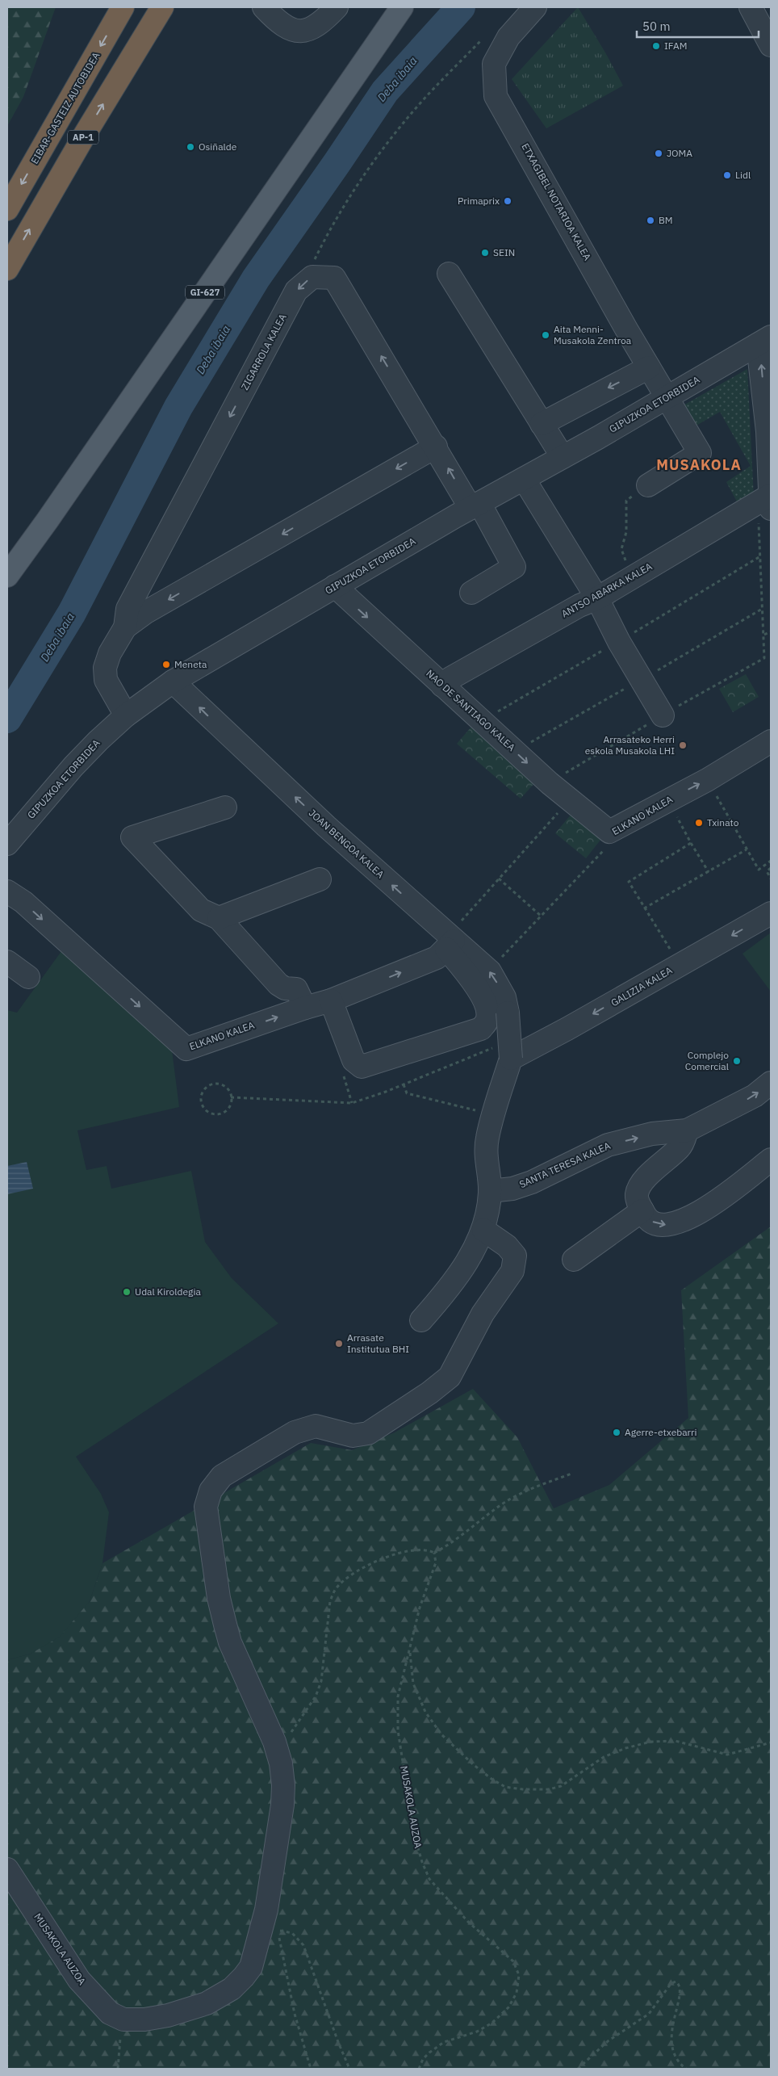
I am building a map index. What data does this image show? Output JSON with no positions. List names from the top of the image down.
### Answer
{
  "streets": {
    "highway": ["EIBAR-GASTEIZ AUTOBIDEA", "AP-1"],
    "main road": ["GI-627"],
    "street": [
      "ETXAGIBEL NOTARIOA KALEA",
      "ZIGARROLA KALEA",
      "GIPUZKOA ETORBIDEA",
      "ANTSO ABARKA KALEA",
      "NAO DE SANTIAGO KALEA",
      "ELKANO KALEA",
      "JOAN BENGOA KALEA",
      "GALIZIA KALEA",
      "SANTA TERESA KALEA",
      "MUSAKOLA AUZOA"
    ]
  },
  "crossings": [
    ["ETXAGIBEL NOTARIOA KALEA", "GIPUZKOA ETORBIDEA"],
    ["ZIGARROLA KALEA", "GIPUZKOA ETORBIDEA"],
    ["GIPUZKOA ETORBIDEA", "NAO DE SANTIAGO KALEA"],
    ["GIPUZKOA ETORBIDEA", "JOAN BENGOA KALEA"],
    ["ANTSO ABARKA KALEA", "NAO DE SANTIAGO KALEA"],
    ["NAO DE SANTIAGO KALEA", "ELKANO KALEA"],
    ["ELKANO KALEA", "JOAN BENGOA KALEA"],
    ["JOAN BENGOA KALEA", "GALIZIA KALEA"],
    ["JOAN BENGOA KALEA", "SANTA TERESA KALEA"]
  ],
  "one_way": [
    "ELKANO KALEA",
    "JOAN BENGOA KALEA",
    "GALIZIA KALEA",
    "SANTA TERESA KALEA"
  ],
  "districts": ["MUSAKOLA"],
  "water": ["Deba ibaia"],
  "places": [
    "IFAM",
    "Osiñalde",
    "JOMA",
    "Lidl",
    "Primaprix",
    "BM",
    "SEIN",
    "Aita Menni- Musakola Zentroa",
    "Meneta",
    "Arrasateko Herri eskola Musakola LHI",
    "Txinato",
    "Complejo Comercial",
    "Udal Kiroldegia",
    "Arrasate Institutua BHI",
    "Agerre-etxebarri"
  ],
  "scale_bar": "50 m"
}
